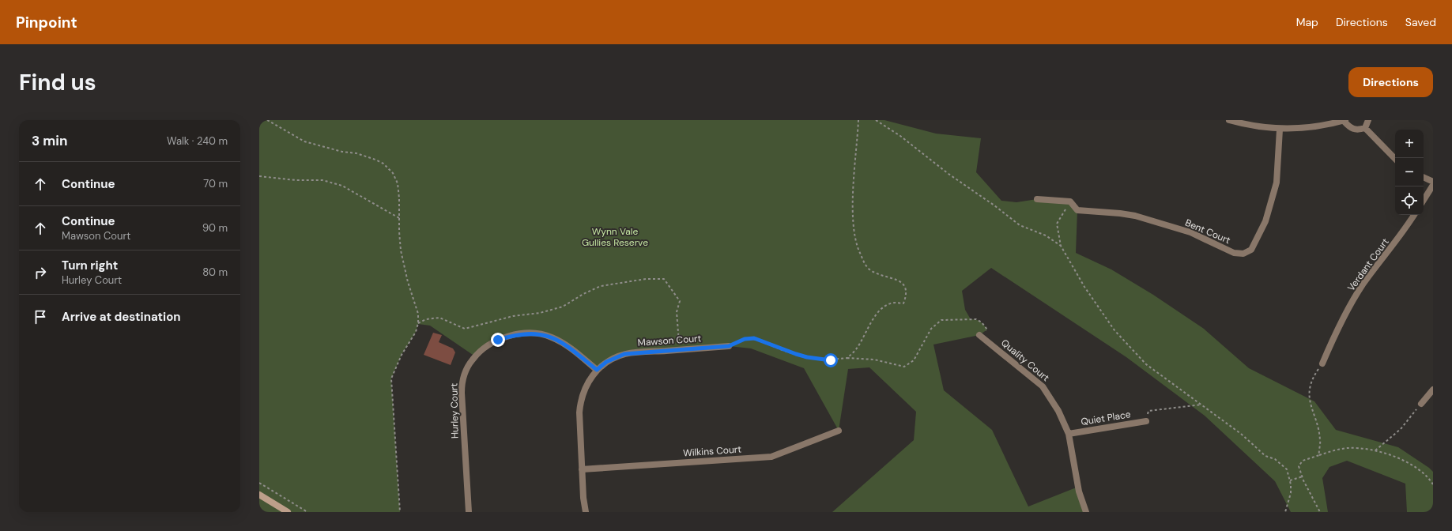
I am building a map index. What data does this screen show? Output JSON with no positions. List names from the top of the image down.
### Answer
{
  "streets": {
    "street": [
      "Bent Court",
      "Verdant Court",
      "Mawson Court",
      "Quality Court",
      "Hurley Court",
      "Quiet Place",
      "Wilkins Court"
    ]
  },
  "crossings": [
    ["Mawson Court", "Hurley Court"],
    ["Mawson Court", "Wilkins Court"],
    ["Quality Court", "Quiet Place"]
  ],
  "parks": ["Wynn Vale Gullies Reserve"],
  "page": {
    "header": "Pinpoint",
    "nav": ["Map", "Directions", "Saved"],
    "buttons": "Directions",
    "title": "Find us",
    "heading": ["3 min", "Walk · 240 m"],
    "map_buttons": ["+", "−"],
    "list": [
      ["Continue", "70 m"],
      ["Continue", "Mawson Court", "90 m"],
      ["Turn right", "Hurley Court", "80 m"],
      "Arrive at destination"
    ]
  }
}
